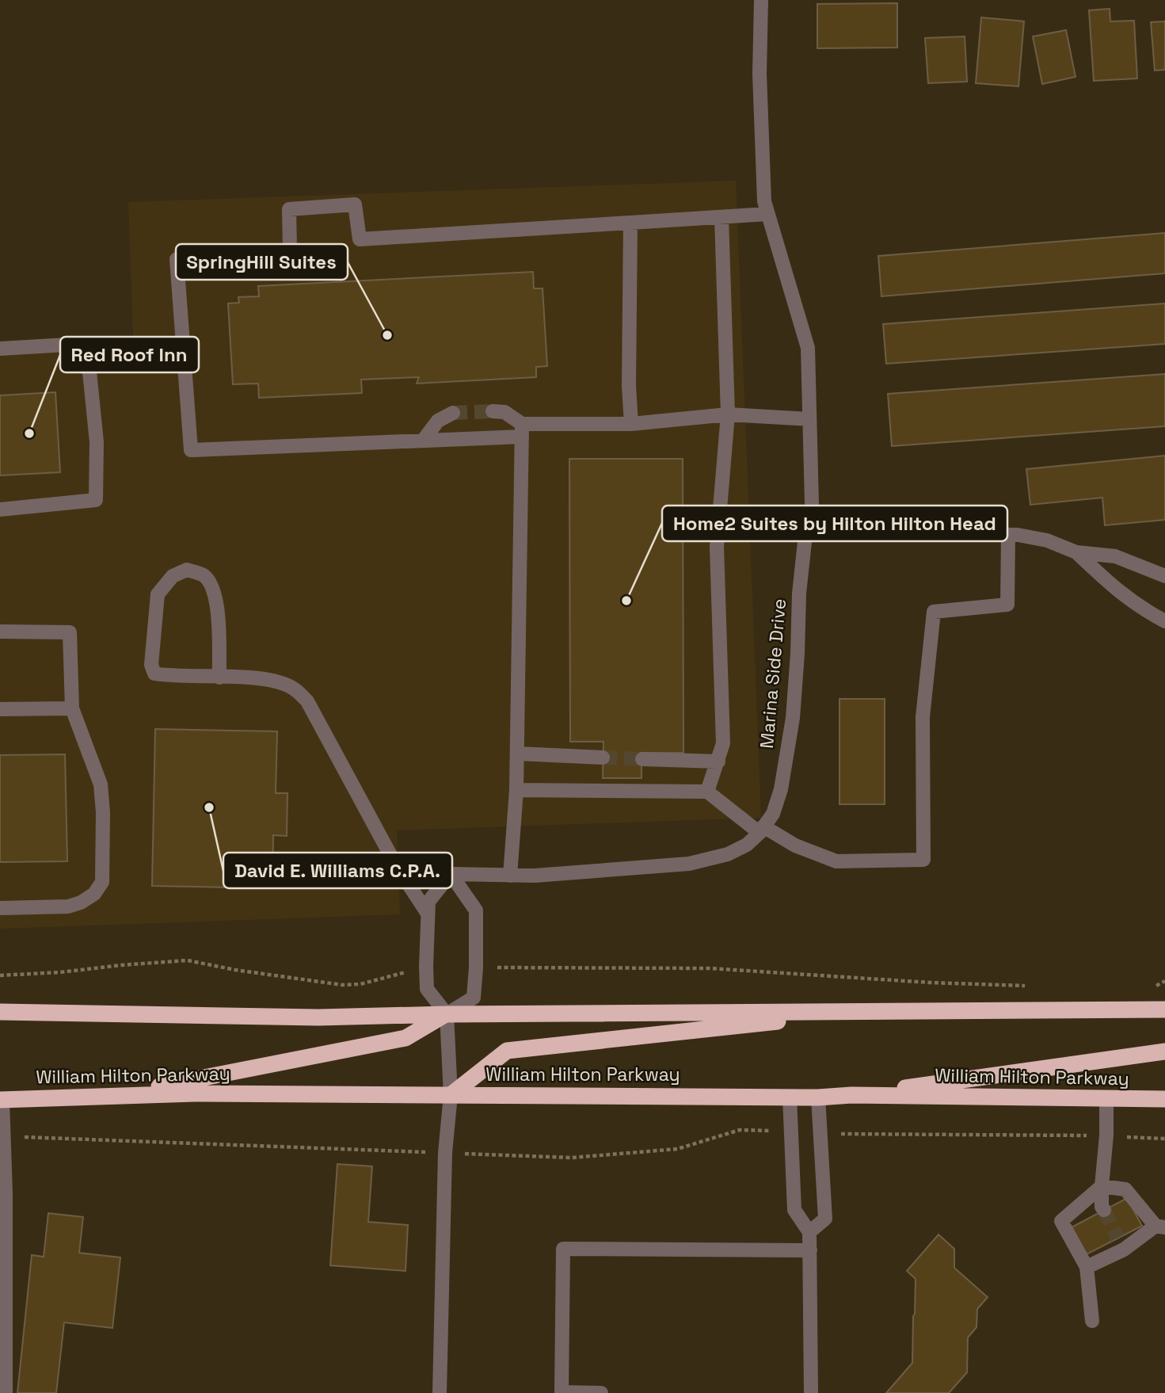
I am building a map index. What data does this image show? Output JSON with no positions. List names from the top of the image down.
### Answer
{
  "streets": {
    "highway": ["William Hilton Parkway"],
    "street": ["Marina Side Drive"]
  },
  "places": [
    "SpringHill Suites",
    "Red Roof Inn",
    "Home2 Suites by Hilton Hilton Head",
    "David E. Williams C.P.A."
  ]
}
